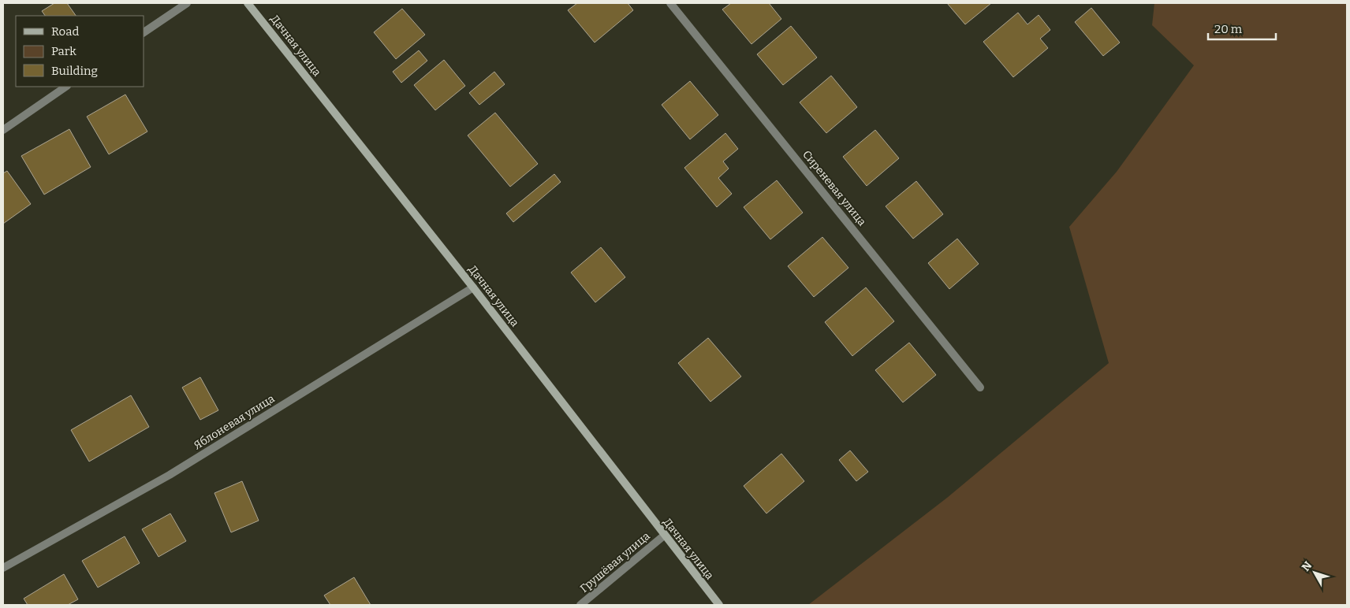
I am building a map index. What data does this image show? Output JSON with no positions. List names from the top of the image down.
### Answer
{
  "streets": {
    "main road": ["Дачная улица"],
    "street": ["Сиреневая улица", "Яблоневая улица", "Грушёвая улица"]
  },
  "crossings": [
    ["Дачная улица", "Яблоневая улица"],
    ["Дачная улица", "Грушёвая улица"]
  ],
  "legend": ["Road", "Park", "Building"],
  "scale_bar": "20 m",
  "north": "top left"
}
